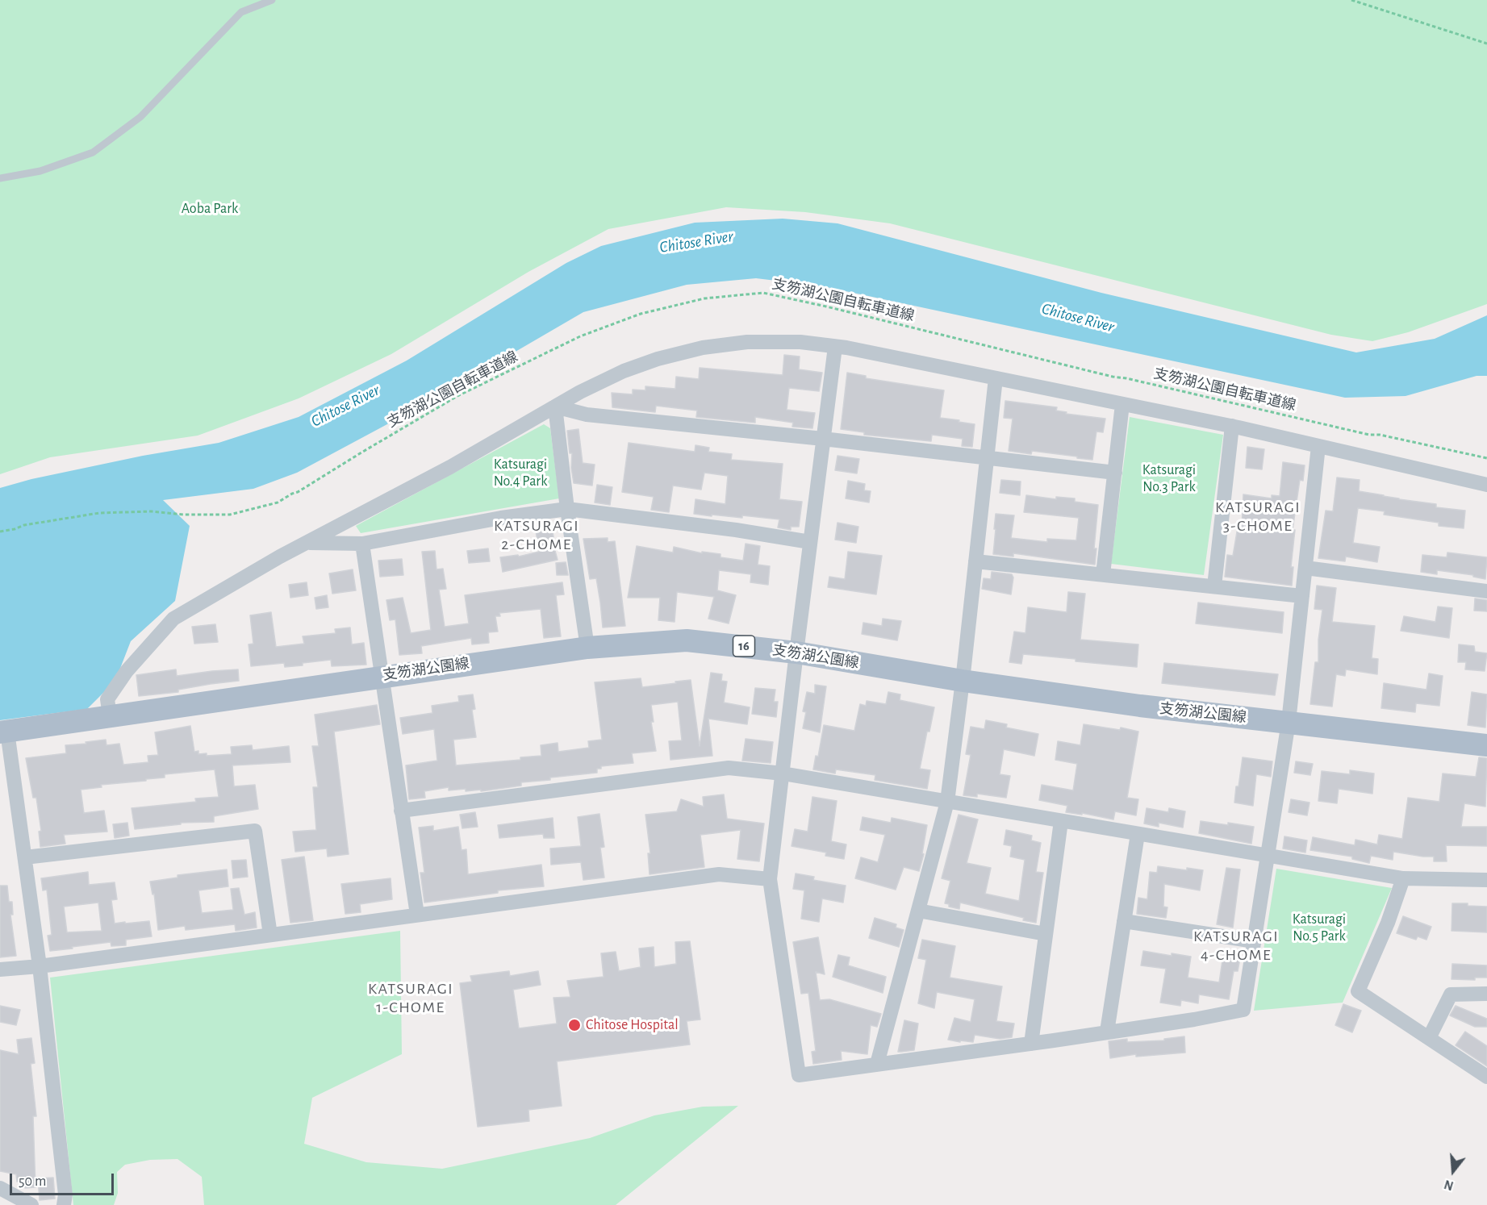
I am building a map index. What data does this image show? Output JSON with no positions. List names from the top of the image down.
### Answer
{
  "streets": {
    "main road": ["16", "支笏湖公園線"],
    "path": ["支笏湖公園自転車道線"]
  },
  "districts": [
    "KATSURAGI 3-CHOME",
    "KATSURAGI 2-CHOME",
    "KATSURAGI 4-CHOME",
    "KATSURAGI 1-CHOME"
  ],
  "water": ["Chitose River"],
  "parks": [
    "Aoba Park",
    "Katsuragi No.4 Park",
    "Katsuragi No.3 Park",
    "Katsuragi No.5 Park"
  ],
  "places": ["Chitose Hospital"],
  "scale_bar": "50 m",
  "north": "bottom"
}
